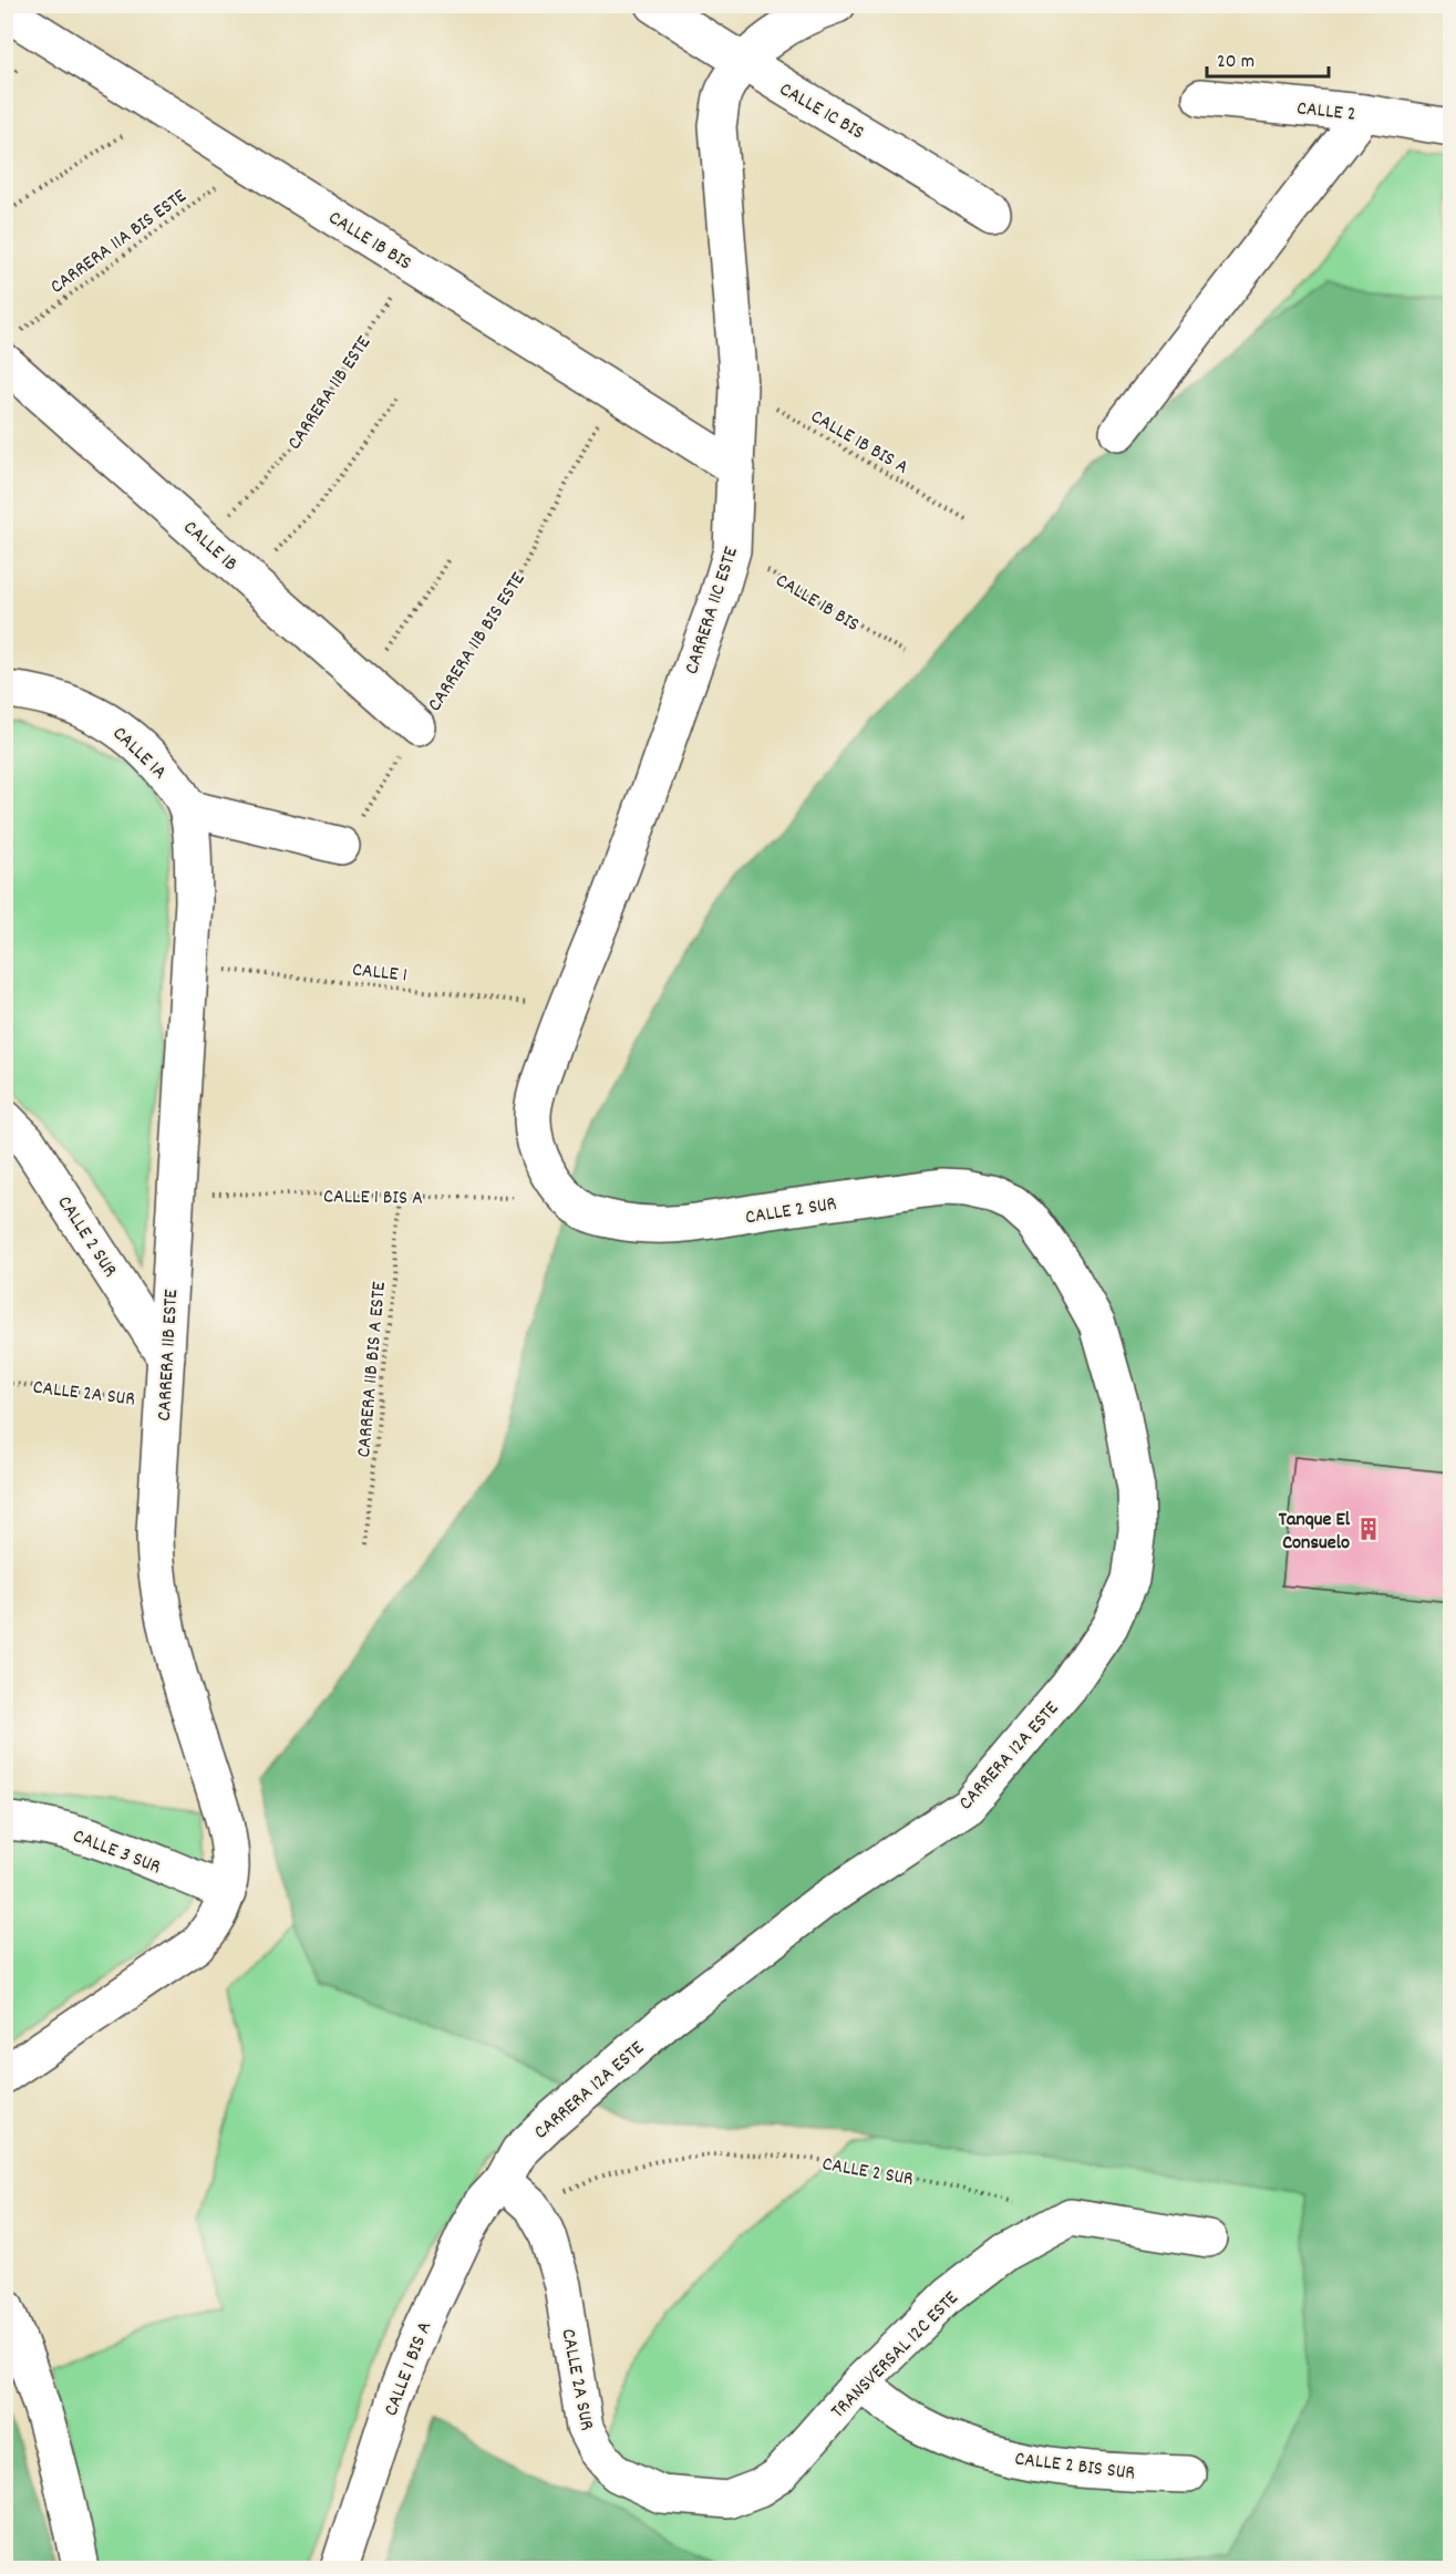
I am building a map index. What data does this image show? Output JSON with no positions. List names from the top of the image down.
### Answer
{
  "streets": {
    "street": [
      "CALLE 1C BIS",
      "CALLE 2",
      "CALLE 1B BIS",
      "CARRERA 11B ESTE",
      "CALLE 1B",
      "CARRERA 11C ESTE",
      "CALLE 1A",
      "CALLE 1 BIS A",
      "CALLE 2 SUR",
      "CALLE 2A SUR",
      "CARRERA 12A ESTE",
      "CALLE 3 SUR",
      "TRANSVERSAL 12C ESTE",
      "CALLE 2 BIS SUR"
    ],
    "path": [
      "CARRERA 11A BIS ESTE",
      "CALLE 1B BIS A",
      "CARRERA 11B BIS ESTE",
      "CALLE 1",
      "CARRERA 11B BIS A ESTE"
    ]
  },
  "crossings": [
    ["CALLE 1C BIS", "CARRERA 11C ESTE"],
    ["CALLE 1B BIS", "CARRERA 11A BIS ESTE"],
    ["CALLE 1B BIS", "CARRERA 11B ESTE"],
    ["CALLE 1B BIS", "CARRERA 11C ESTE"],
    ["CALLE 1B BIS", "CARRERA 11B BIS ESTE"],
    ["CARRERA 11A BIS ESTE", "CALLE 1B"],
    ["CARRERA 11B ESTE", "CALLE 1B"],
    ["CARRERA 11B ESTE", "CALLE 1A"],
    ["CARRERA 11B ESTE", "CALLE 1"],
    ["CARRERA 11B ESTE", "CALLE 1 BIS A"],
    ["CARRERA 11B ESTE", "CALLE 2 SUR"],
    ["CARRERA 11B ESTE", "CALLE 2A SUR"],
    ["CARRERA 11B ESTE", "CALLE 3 SUR"],
    ["CALLE 1B BIS A", "CARRERA 11C ESTE"],
    ["CALLE 1B", "CARRERA 11B BIS ESTE"],
    ["CARRERA 11C ESTE", "CALLE 1"],
    ["CARRERA 11C ESTE", "CALLE 1 BIS A"],
    ["CARRERA 11C ESTE", "CALLE 2 SUR"],
    ["CALLE 1 BIS A", "CALLE 2 SUR"],
    ["CALLE 1 BIS A", "CARRERA 11B BIS A ESTE"],
    ["CALLE 1 BIS A", "CALLE 2A SUR"],
    ["CALLE 1 BIS A", "CARRERA 12A ESTE"],
    ["CALLE 2 SUR", "CALLE 2A SUR"],
    ["CALLE 2 SUR", "CARRERA 12A ESTE"],
    ["CALLE 2 SUR", "TRANSVERSAL 12C ESTE"],
    ["CALLE 2A SUR", "CARRERA 12A ESTE"],
    ["CALLE 2A SUR", "TRANSVERSAL 12C ESTE"],
    ["TRANSVERSAL 12C ESTE", "CALLE 2 BIS SUR"]
  ],
  "places": {
    "building": ["Tanque El Consuelo"]
  },
  "scale_bar": "20 m"
}
